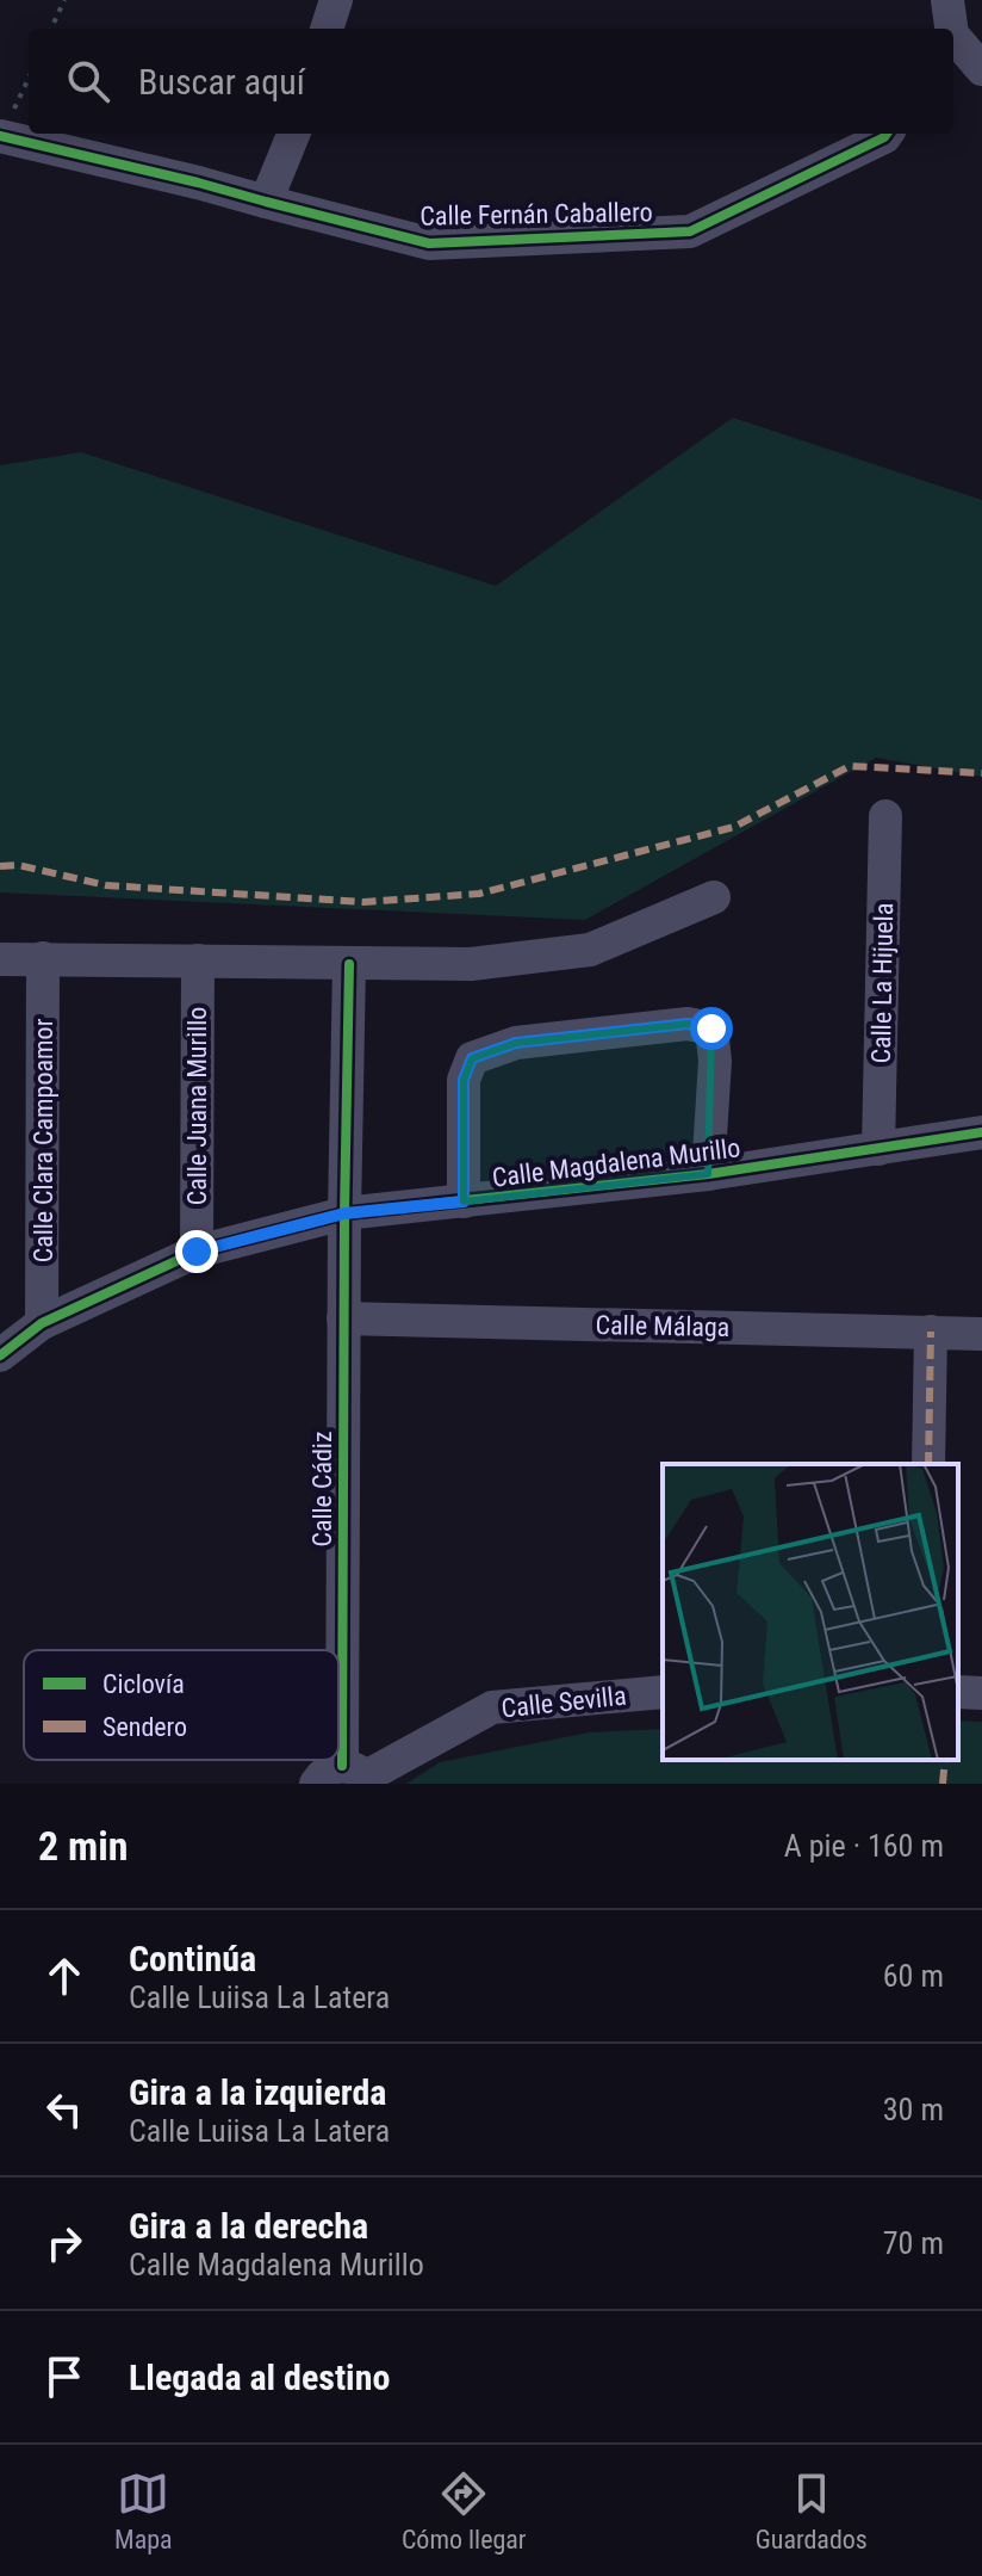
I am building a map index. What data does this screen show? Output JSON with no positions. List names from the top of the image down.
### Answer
{
  "streets": {
    "street": [
      "Calle Fernán Caballero",
      "Calle La Hijuela",
      "Calle Juana Murillo",
      "Calle Clara Campoamor",
      "Calle Magdalena Murillo",
      "Calle Málaga",
      "Calle Cádiz",
      "Calle Sevilla"
    ]
  },
  "crossings": [
    ["Calle La Hijuela", "Calle Magdalena Murillo"],
    ["Calle Juana Murillo", "Calle Magdalena Murillo"],
    ["Calle Clara Campoamor", "Calle Magdalena Murillo"],
    ["Calle Magdalena Murillo", "Calle Cádiz"],
    ["Calle Málaga", "Calle Cádiz"],
    ["Calle Cádiz", "Calle Sevilla"]
  ],
  "legend": ["Ciclovía", "Sendero"],
  "page": {
    "search": "Buscar aquí",
    "heading": ["2 min", "A pie · 160 m"],
    "list": [
      ["Continúa", "Calle Luiisa La Latera", "60 m"],
      ["Gira a la izquierda", "Calle Luiisa La Latera", "30 m"],
      ["Gira a la derecha", "Calle Magdalena Murillo", "70 m"],
      "Llegada al destino"
    ],
    "nav": ["Mapa", "Cómo llegar", "Guardados"]
  }
}
